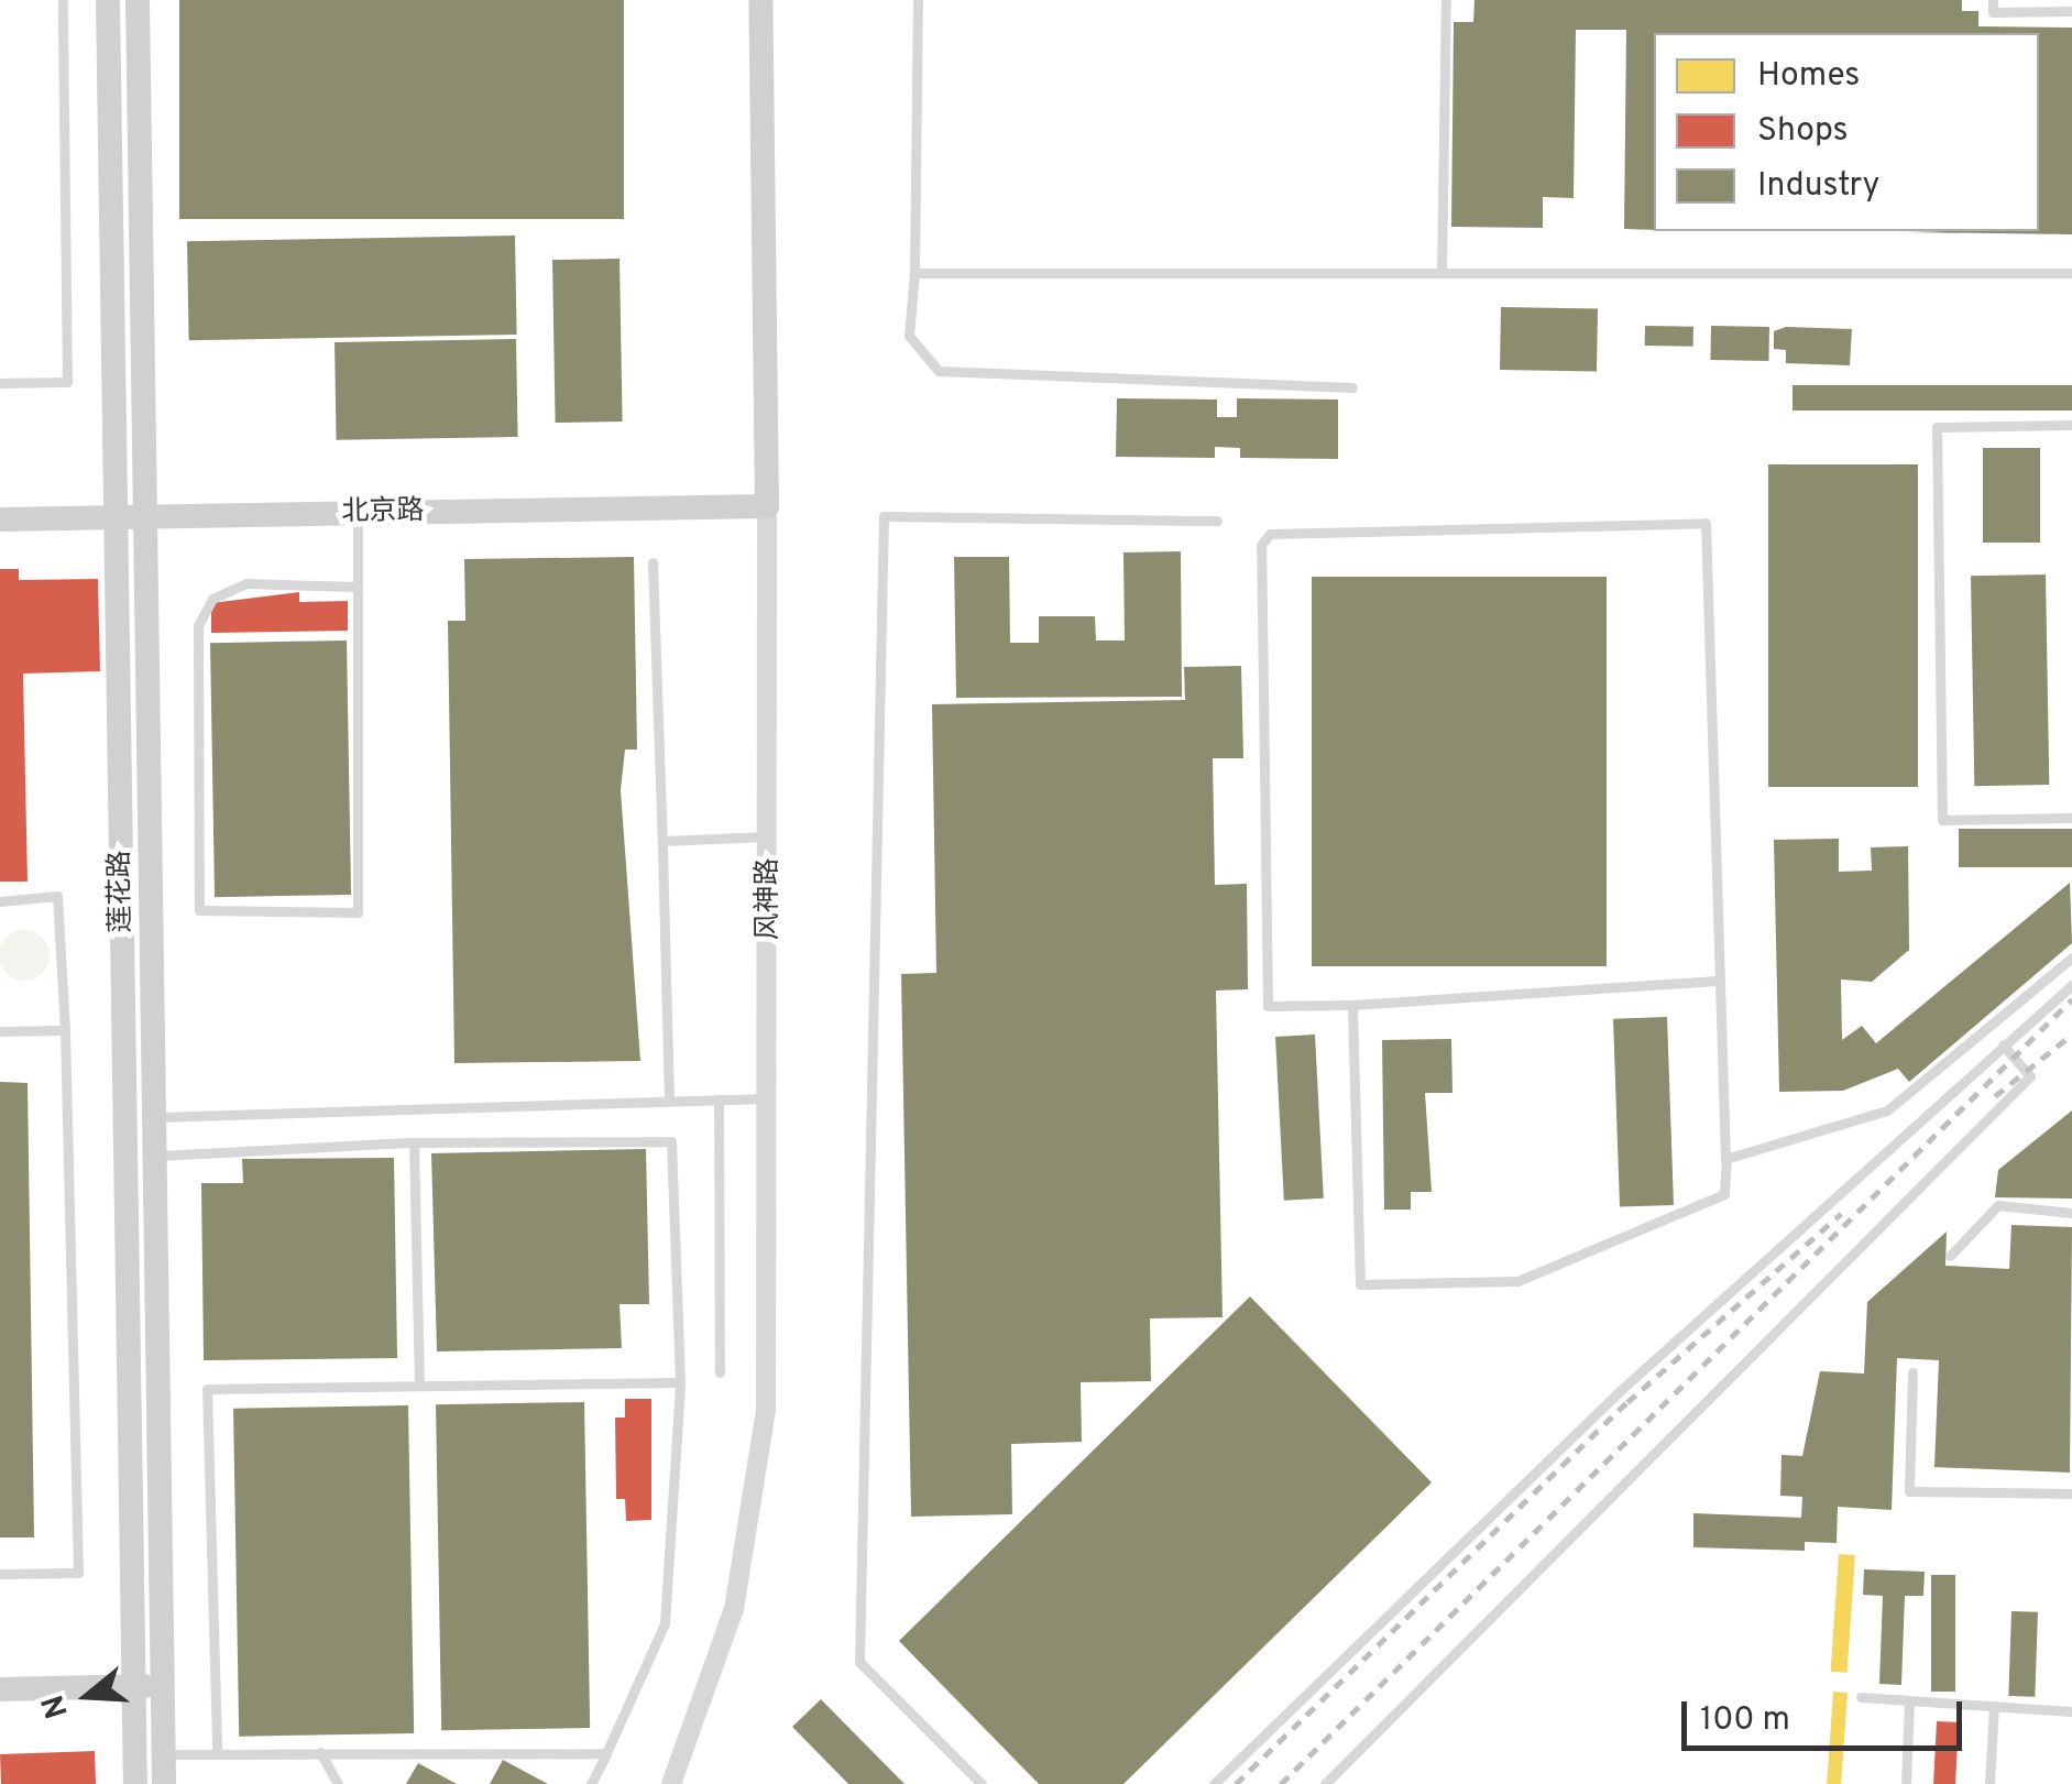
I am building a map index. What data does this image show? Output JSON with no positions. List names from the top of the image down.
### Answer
{
  "streets": {
    "street": ["北京路", "莲花路", "风神路"]
  },
  "crossings": [
    ["北京路", "莲花路"],
    ["北京路", "风神路"]
  ],
  "legend": ["Homes", "Shops", "Industry"],
  "scale_bar": "100 m",
  "north": "left"
}
